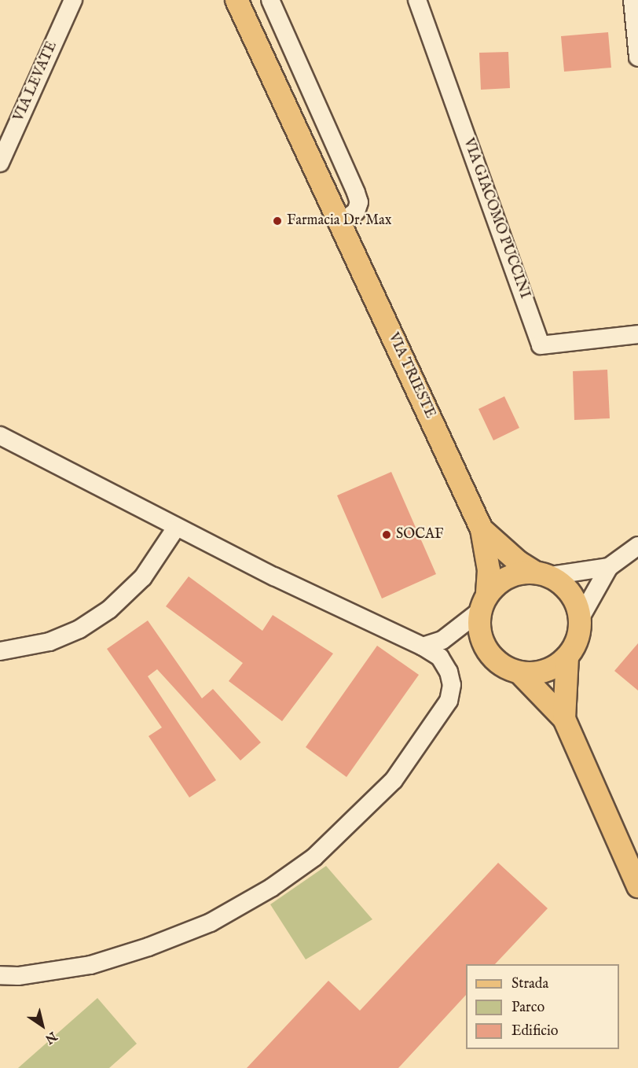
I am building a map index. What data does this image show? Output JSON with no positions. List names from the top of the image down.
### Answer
{
  "streets": {
    "main road": ["VIA TRIESTE"],
    "street": ["VIA LEVATE", "VIA GIACOMO PUCCINI"]
  },
  "places": ["Farmacia Dr. Max", "SOCAF"],
  "legend": ["Strada", "Parco", "Edificio"],
  "north": "bottom right"
}
